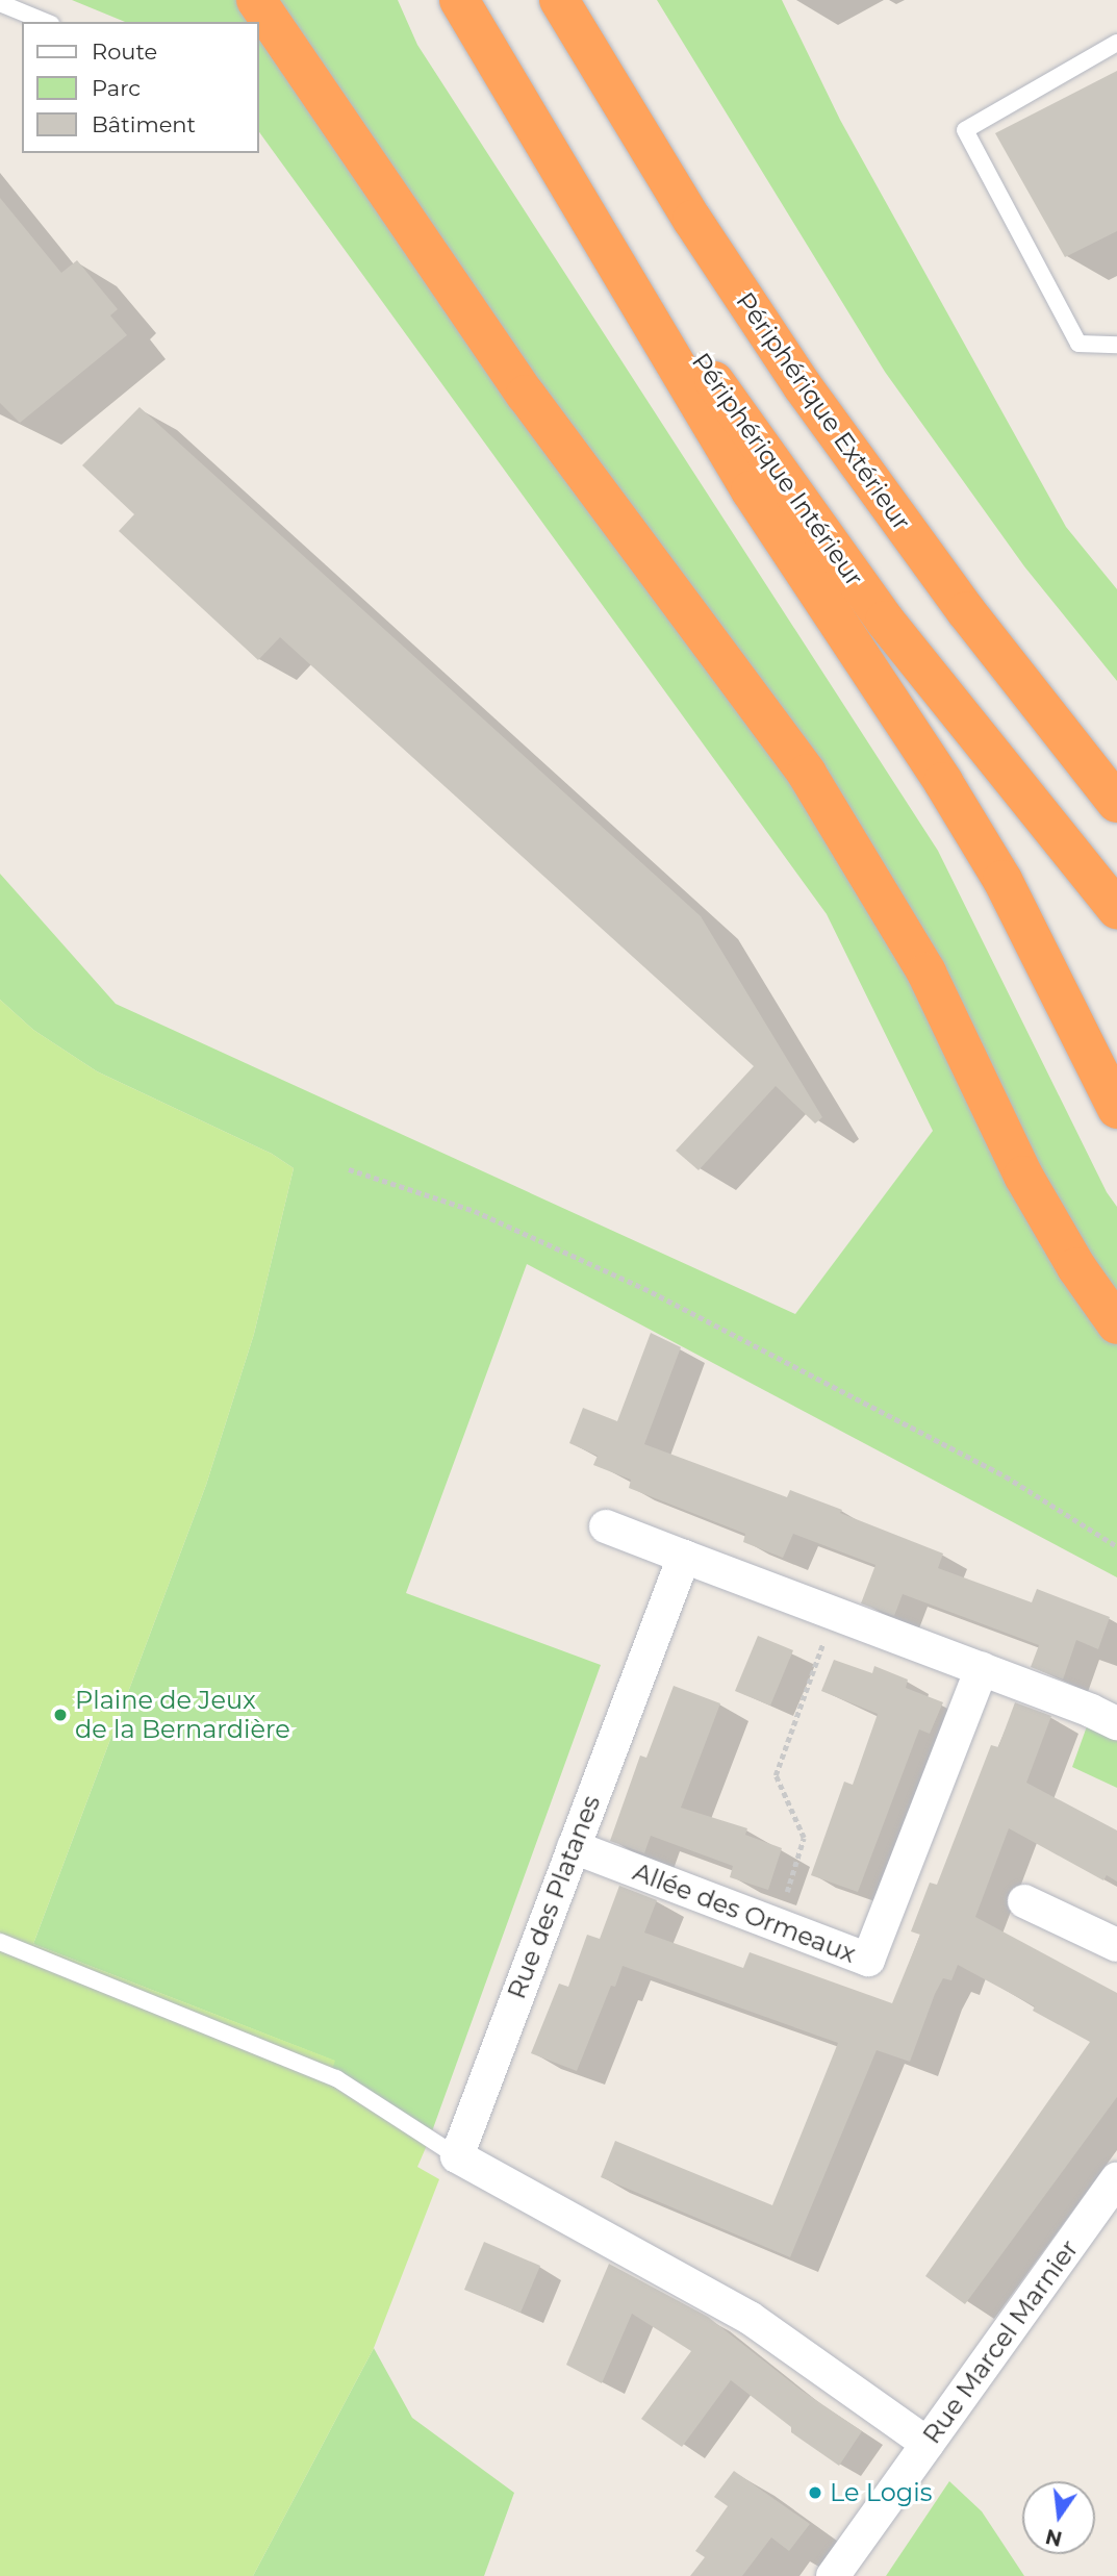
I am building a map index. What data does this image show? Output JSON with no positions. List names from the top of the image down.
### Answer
{
  "streets": {
    "highway": ["Périphérique Extérieur", "Périphérique Intérieur"],
    "street": ["Rue des Platanes", "Allée des Ormeaux", "Rue Marcel Marnier"]
  },
  "crossings": [
    ["Rue des Platanes", "Allée des Ormeaux"]
  ],
  "places": ["Plaine de Jeux de la Bernardière", "Le Logis"],
  "legend": ["Route", "Parc", "Bâtiment"],
  "north": "bottom"
}
